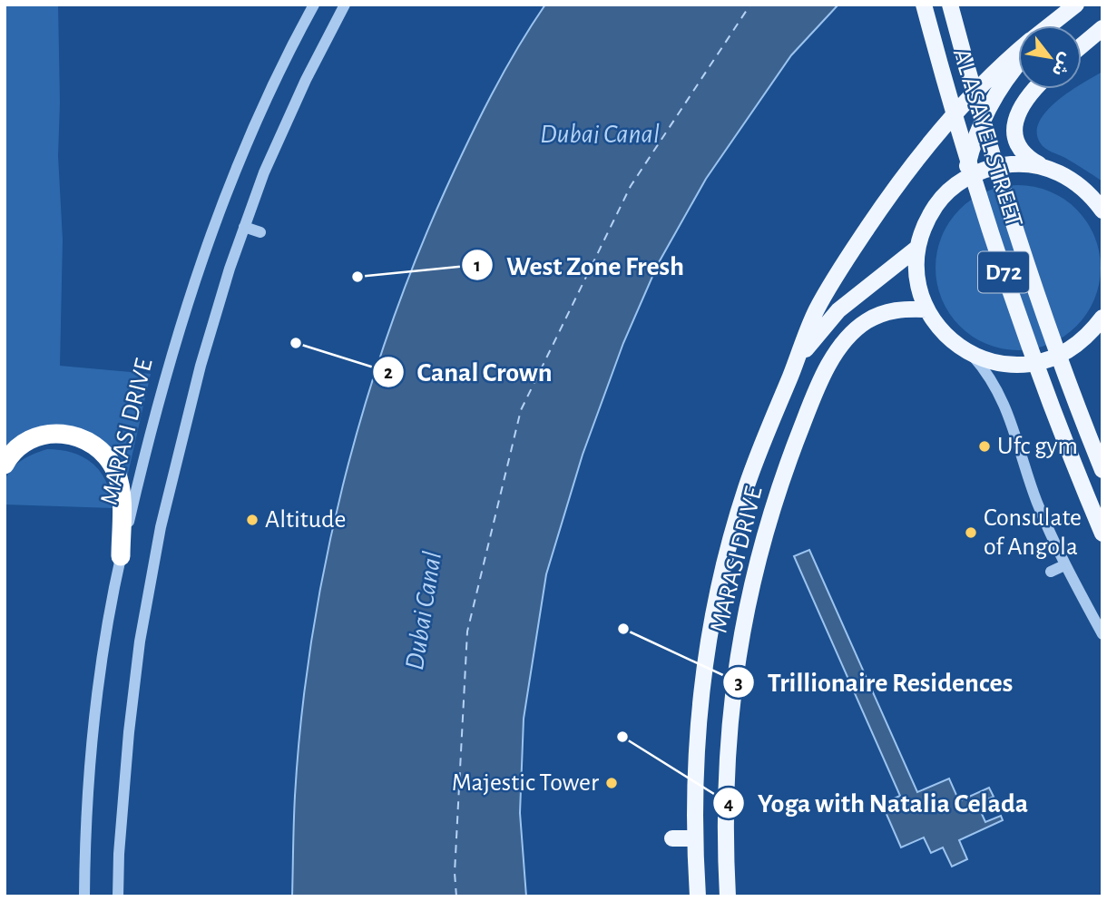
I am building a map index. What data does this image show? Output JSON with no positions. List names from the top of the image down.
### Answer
{
  "streets": {
    "main road": ["AL ASAYEL STREET", "D72", "MARASI DRIVE"]
  },
  "water": ["Dubai Canal"],
  "places": [
    "West Zone Fresh",
    "Canal Crown",
    "Ufc gym",
    "Altitude",
    "Consulate of Angola",
    "Trillionaire Residences",
    "Yoga with Natalia Celada",
    "Majestic Tower"
  ],
  "north": "bottom right"
}
